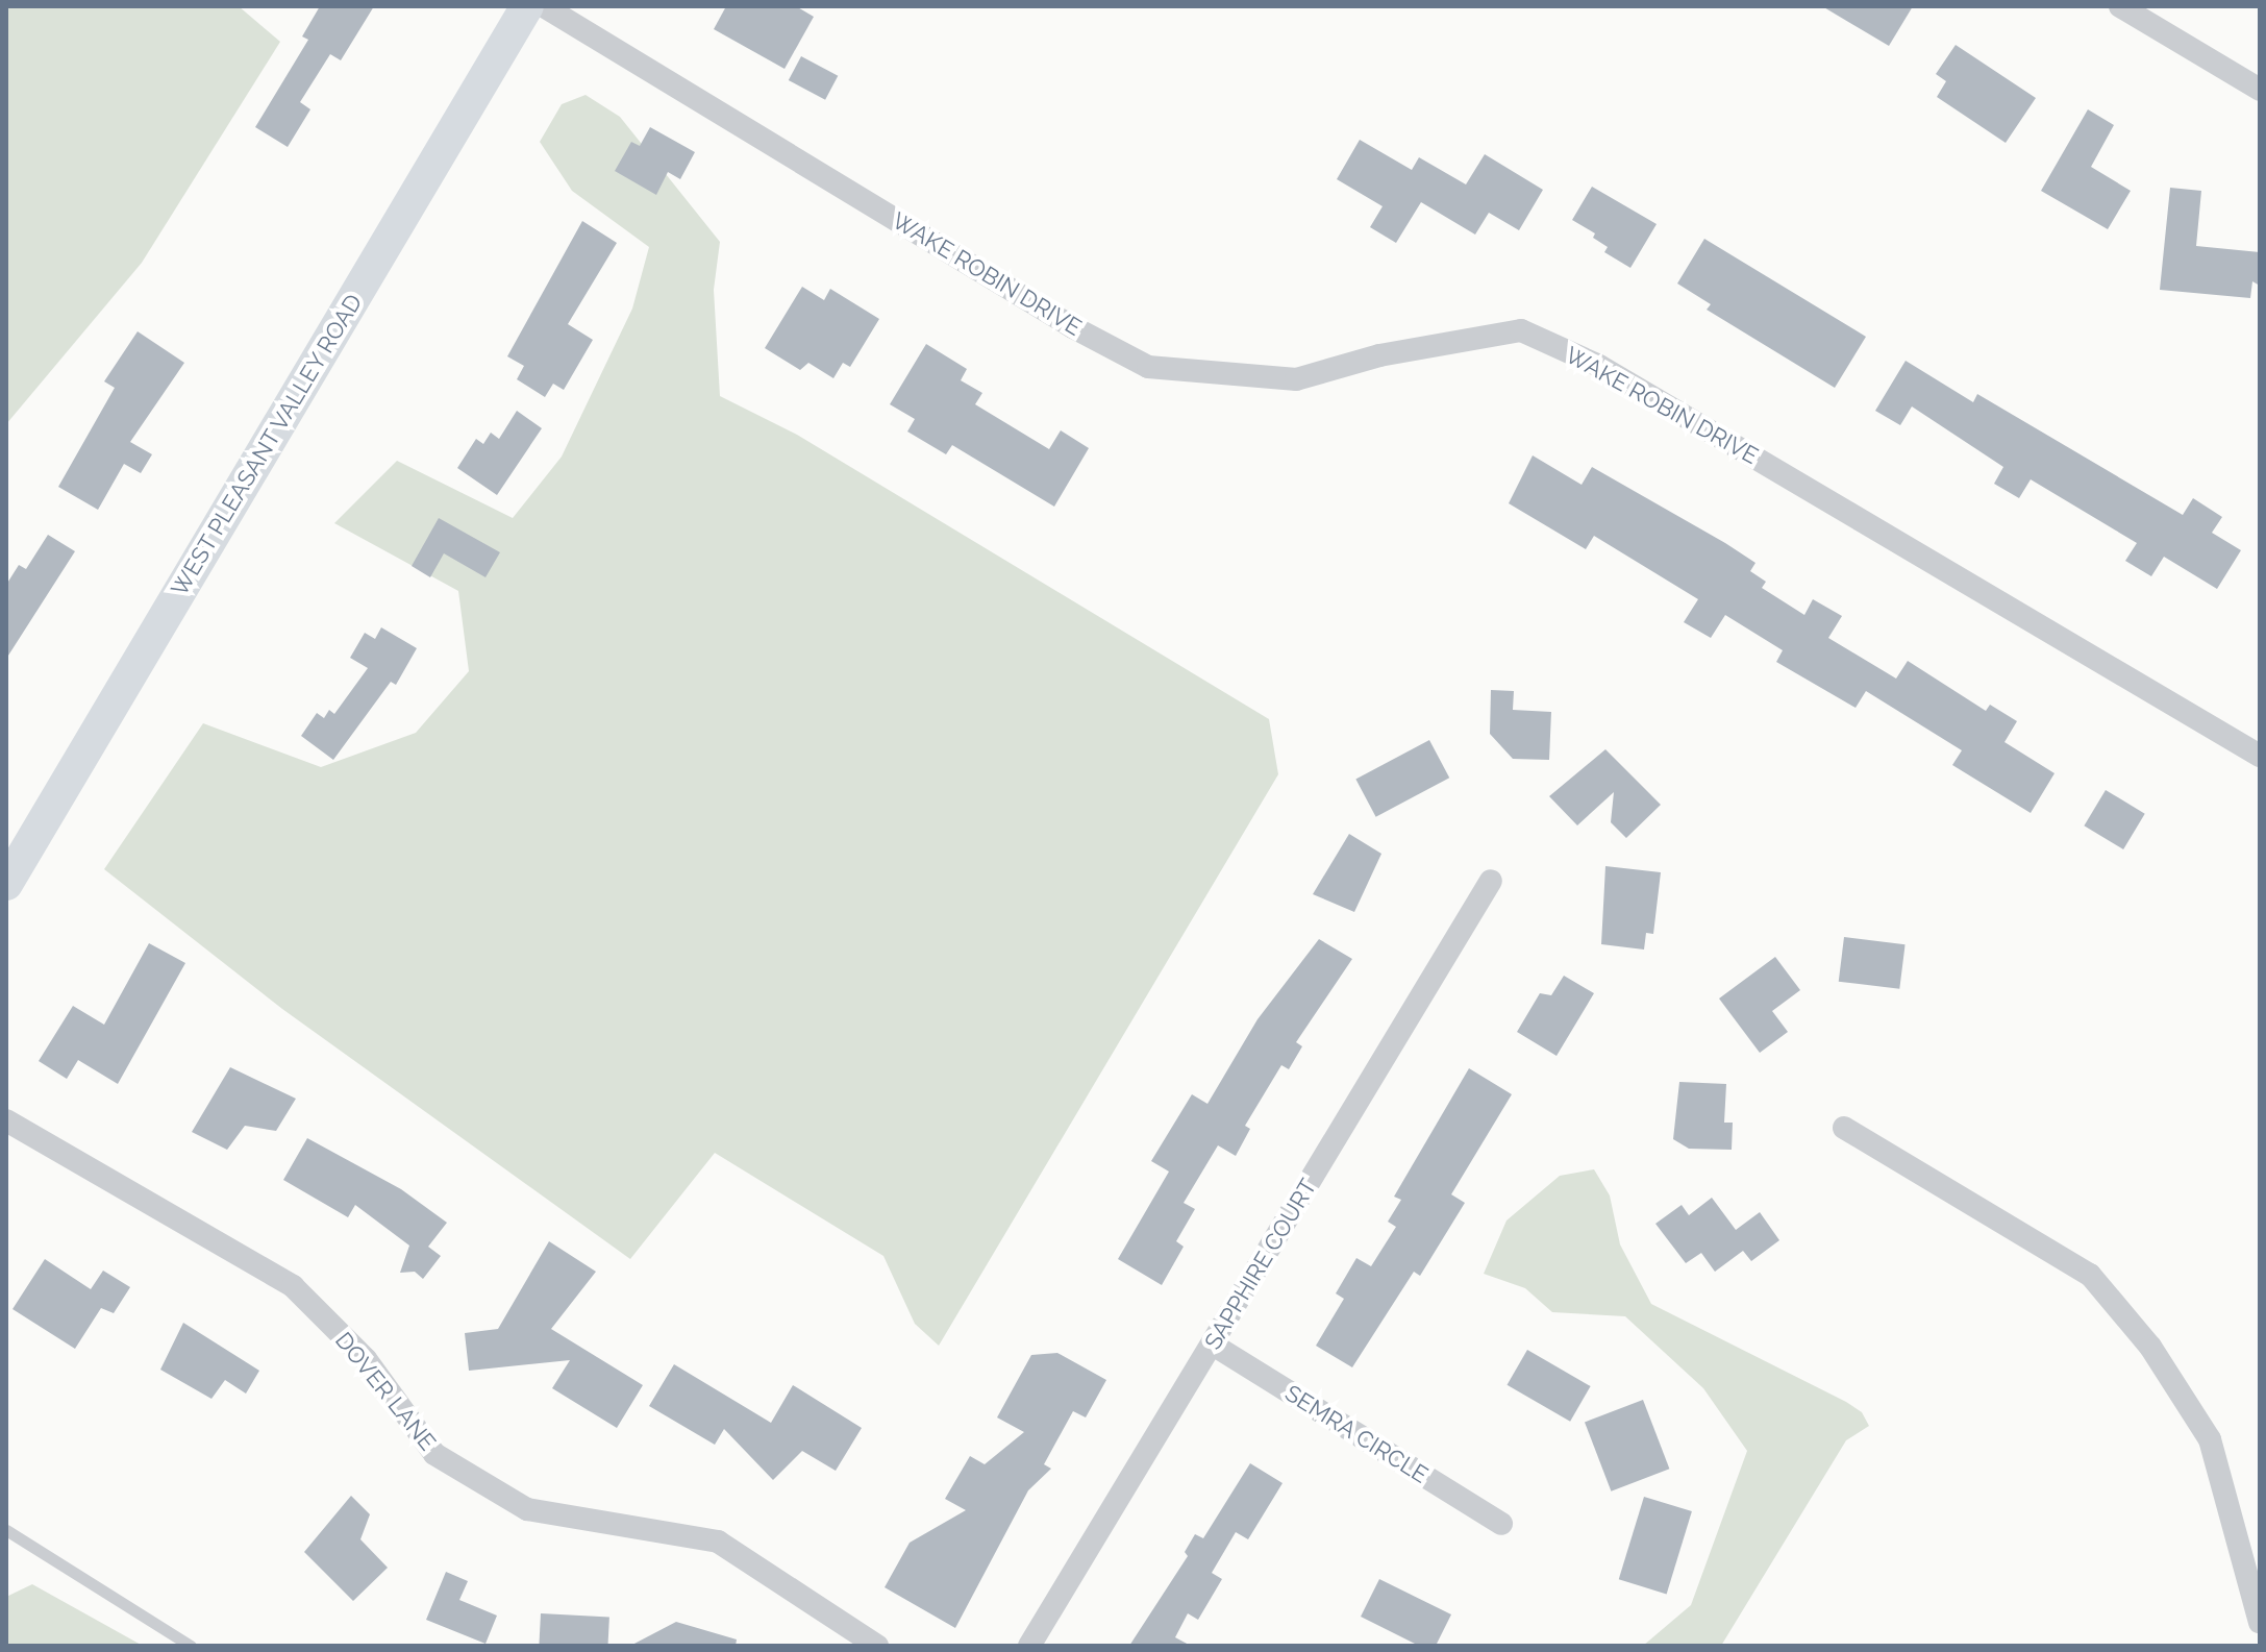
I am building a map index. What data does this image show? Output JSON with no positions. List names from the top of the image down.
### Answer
{
  "streets": {
    "main road": ["WEST PLEASANT VALLEY ROAD"],
    "street": [
      "WAKE ROBIN DRIVE",
      "SAPPHIRE COURT",
      "DOVER LANE",
      "SEMRA CIRCLE"
    ]
  },
  "crossings": [
    ["SAPPHIRE COURT", "SEMRA CIRCLE"]
  ]
}
